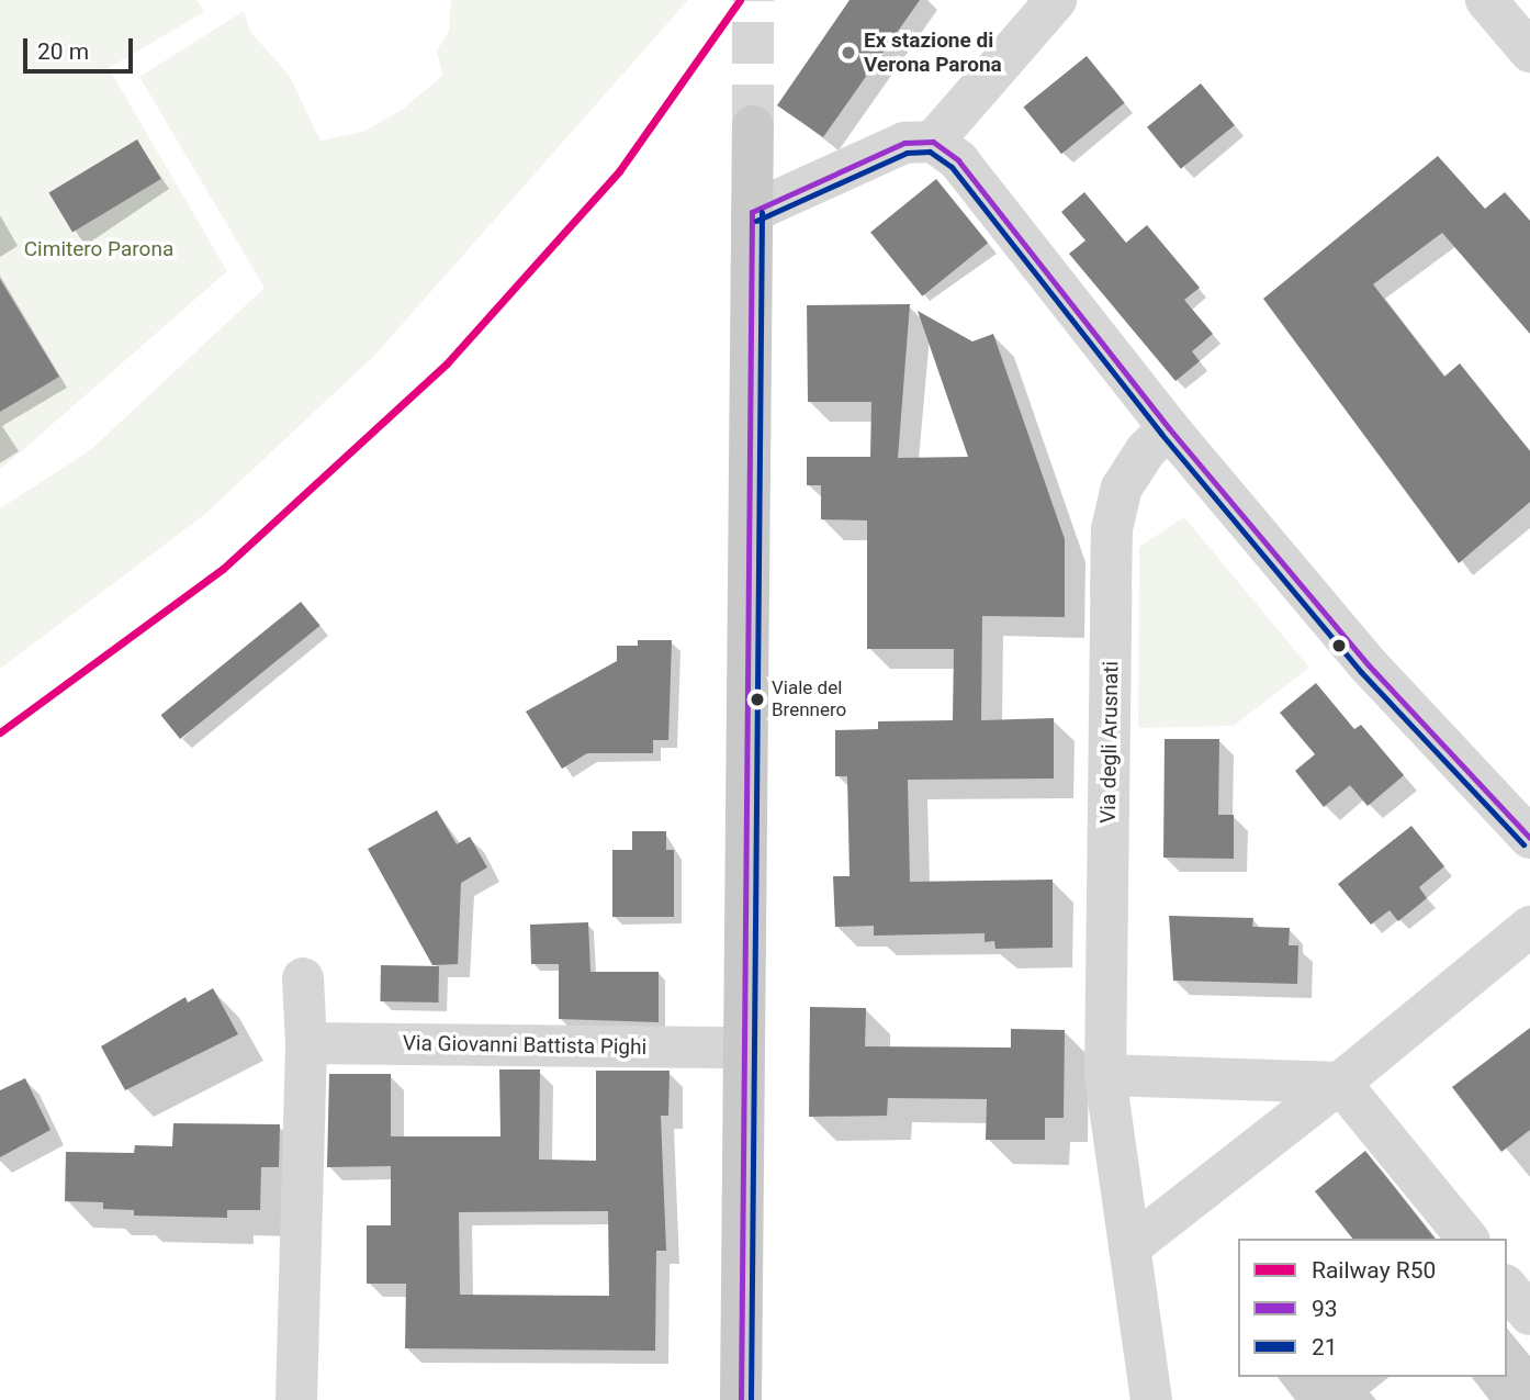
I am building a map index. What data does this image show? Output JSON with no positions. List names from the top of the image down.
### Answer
{
  "streets": {
    "street": ["Via degli Arusnati", "Via Giovanni Battista Pighi"]
  },
  "parks": ["Cimitero Parona"],
  "places": ["Ex stazione di Verona Parona", "Viale del Brennero"],
  "lines": ["rail line R50", "transit line 93", "transit line 21"],
  "legend": ["Railway R50", "93", "21"],
  "scale_bar": "20 m"
}
